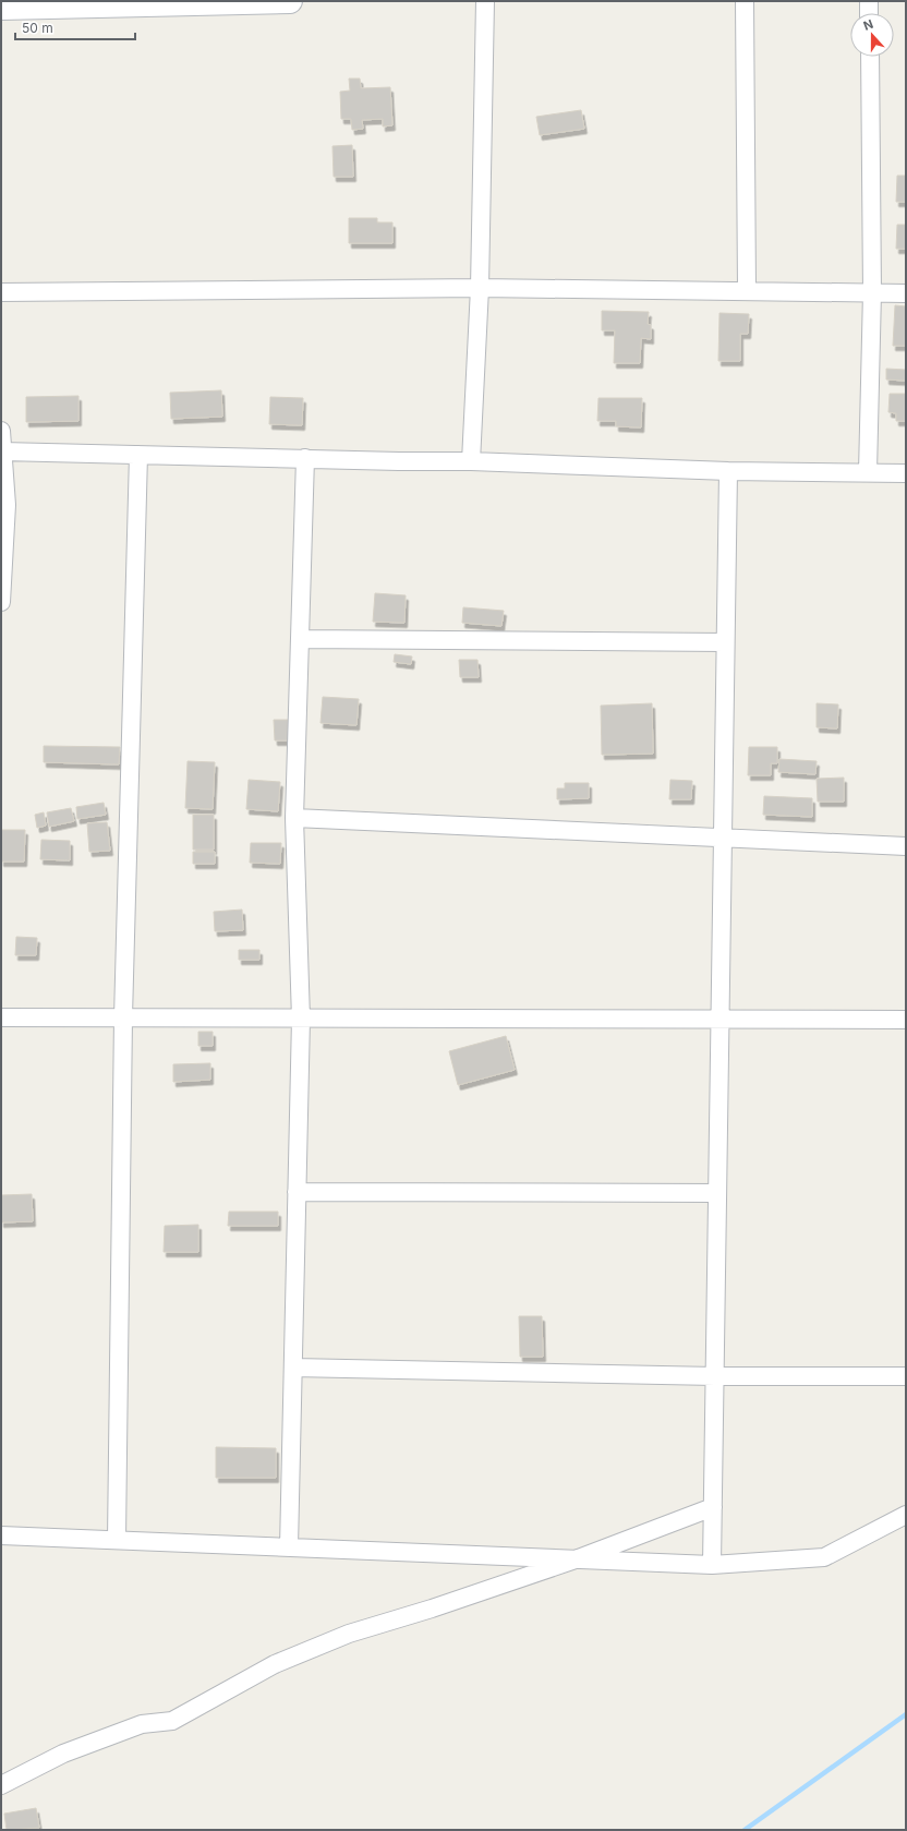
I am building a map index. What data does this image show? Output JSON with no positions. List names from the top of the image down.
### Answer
{
  "scale_bar": "50 m",
  "north": "top"
}
